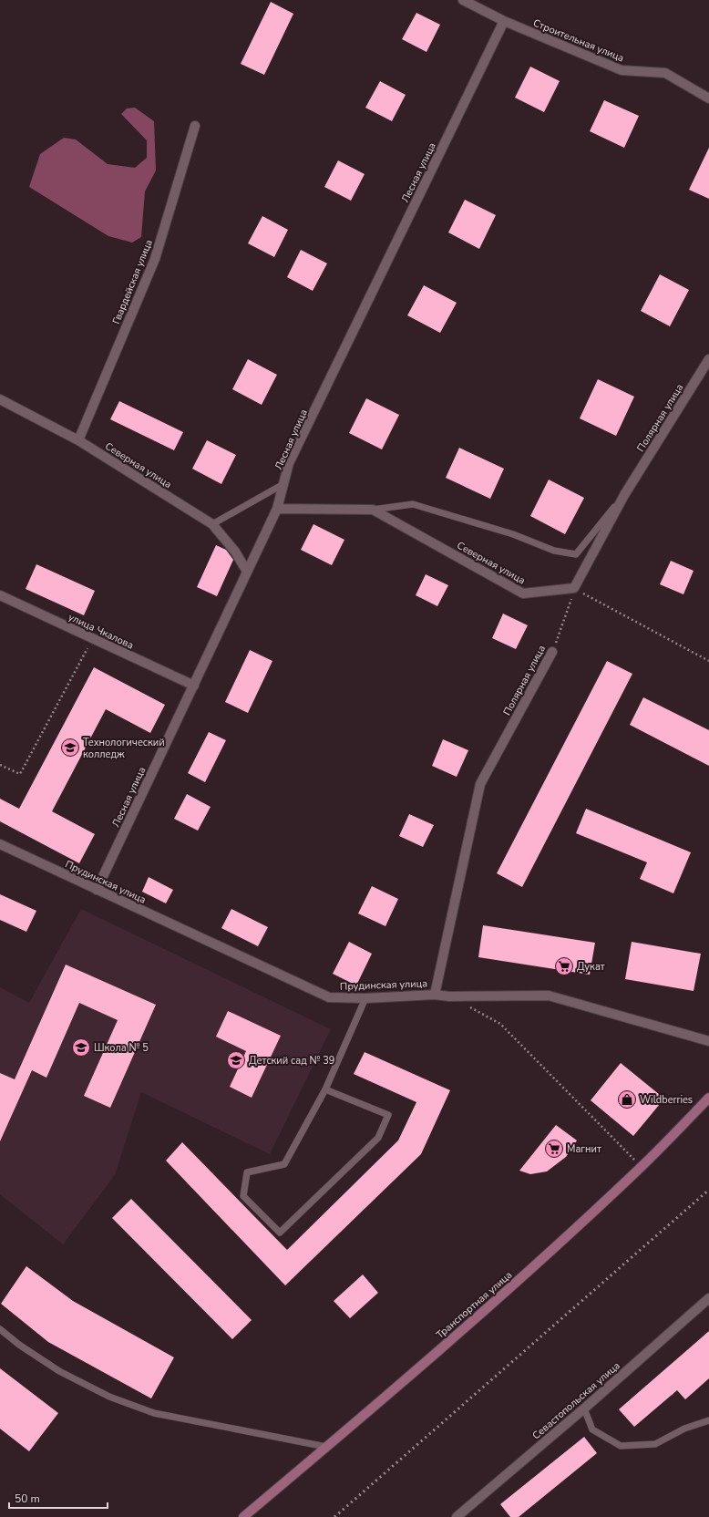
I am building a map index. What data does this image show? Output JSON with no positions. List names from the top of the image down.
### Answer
{
  "streets": {
    "street": [
      "Строительная улица",
      "Лесная улица",
      "Гвардейская улица",
      "Полярная улица",
      "Северная улица",
      "улица Чкалова",
      "Прудинская улица",
      "Транспортная улица",
      "Севастопольская улица"
    ]
  },
  "crossings": [
    ["Строительная улица", "Лесная улица"],
    ["Лесная улица", "Северная улица"],
    ["Лесная улица", "улица Чкалова"],
    ["Лесная улица", "Прудинская улица"],
    ["Гвардейская улица", "Северная улица"],
    ["Полярная улица", "Северная улица"],
    ["Полярная улица", "Прудинская улица"]
  ],
  "places": {
    "school or university": ["Технологический колледж", "Школа № 5", "Детский сад № 39"],
    "supermarket": ["Дукат", "Магнит"],
    "shop": ["Wildberries"]
  },
  "scale_bar": "50 m"
}
